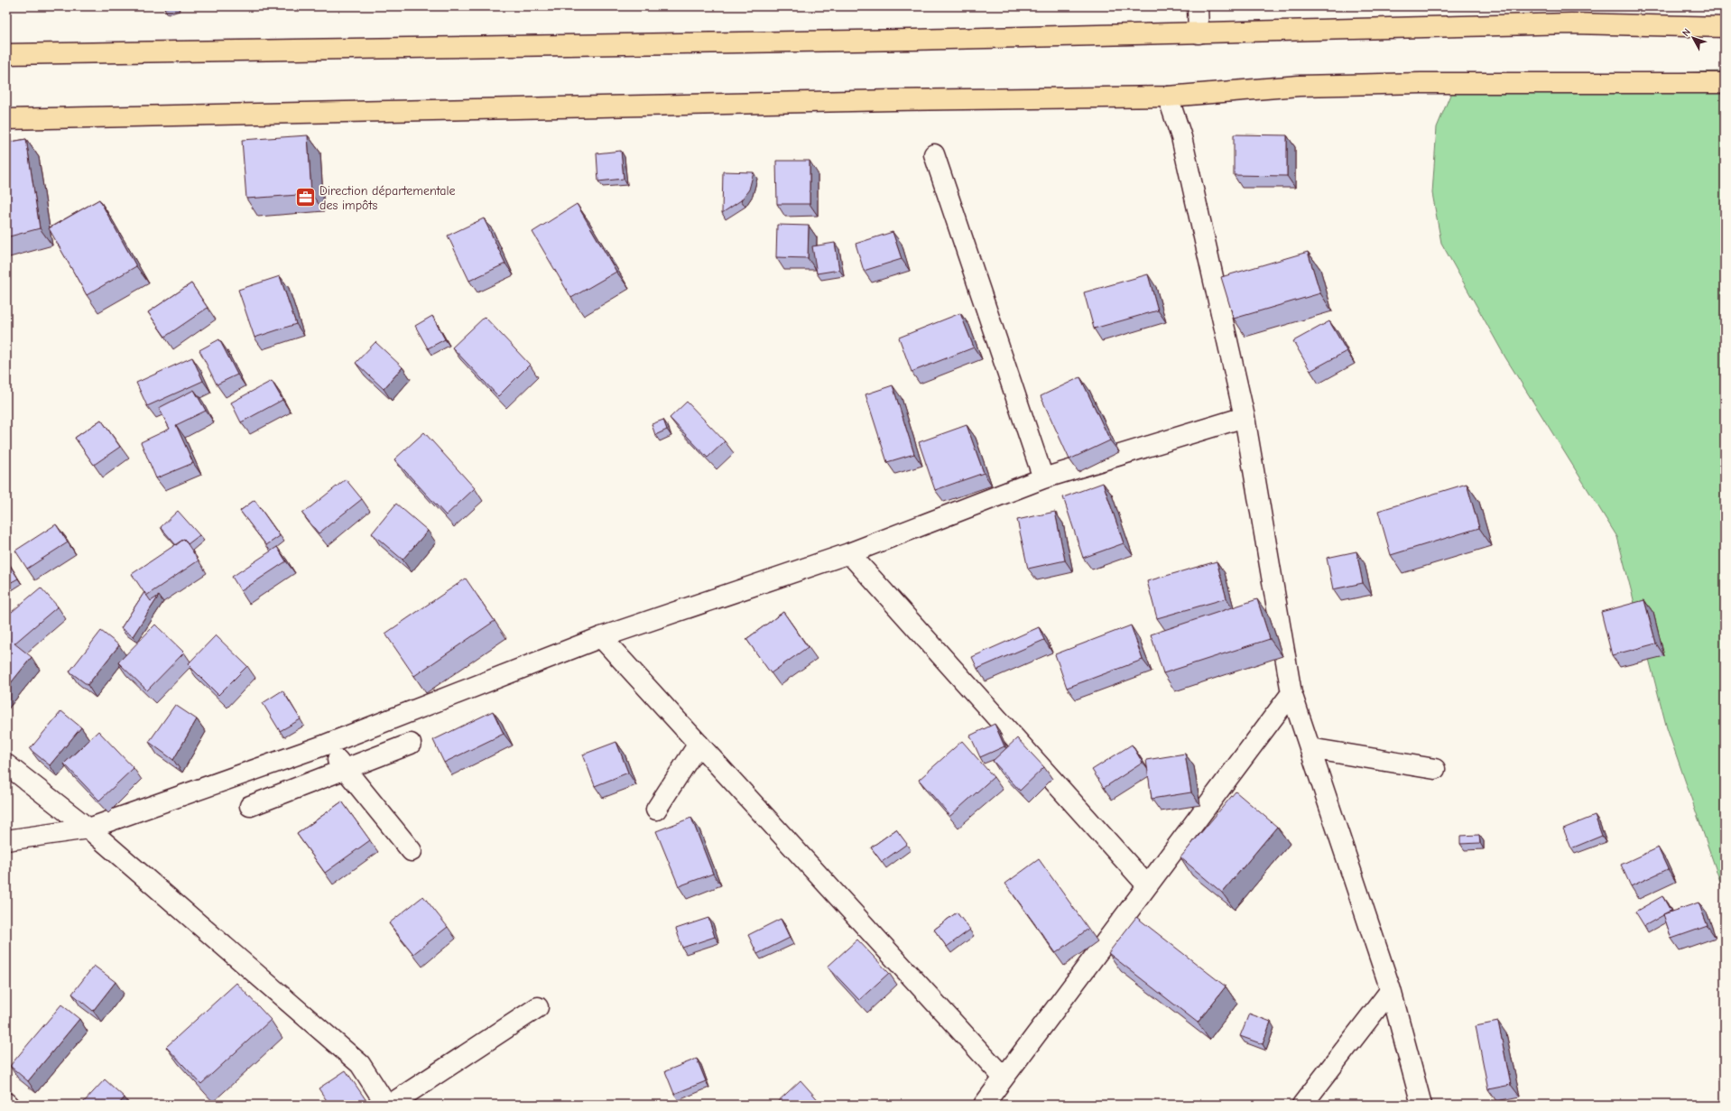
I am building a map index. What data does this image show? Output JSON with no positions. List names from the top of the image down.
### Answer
{
  "places": {
    "office": ["Direction départementale des impôts"]
  },
  "north": "top left"
}
